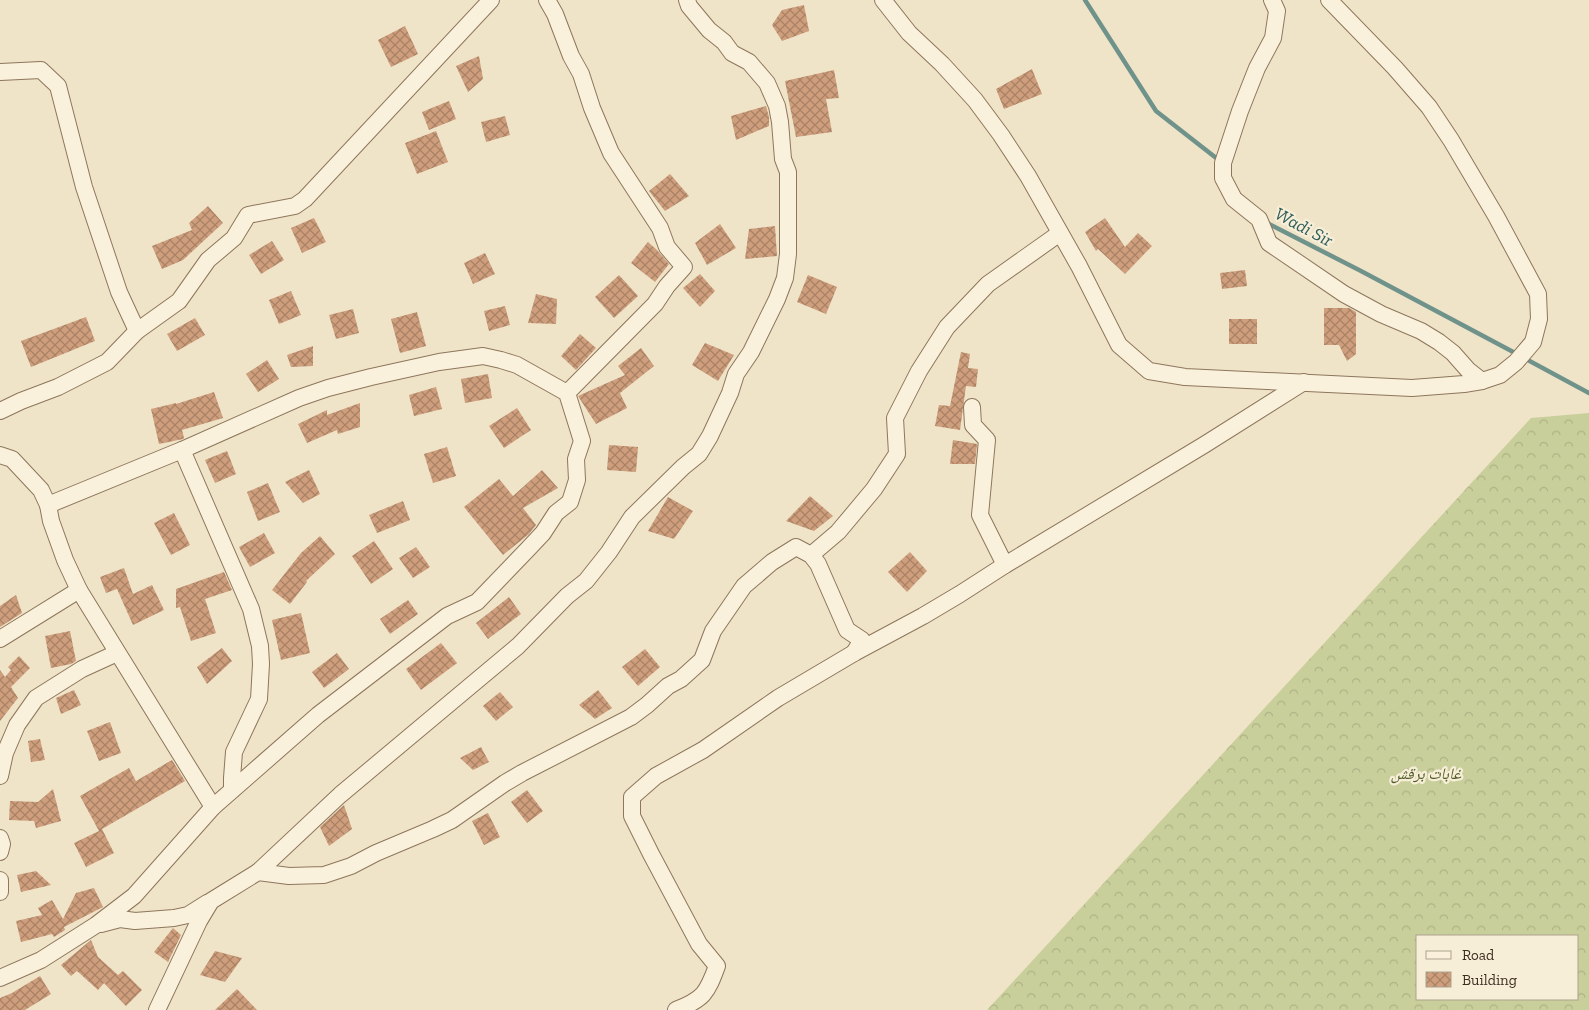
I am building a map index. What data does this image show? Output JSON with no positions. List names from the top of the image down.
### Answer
{
  "water": ["Wadi Sir"],
  "parks": ["غابات برقش"],
  "legend": ["Road", "Building"]
}
